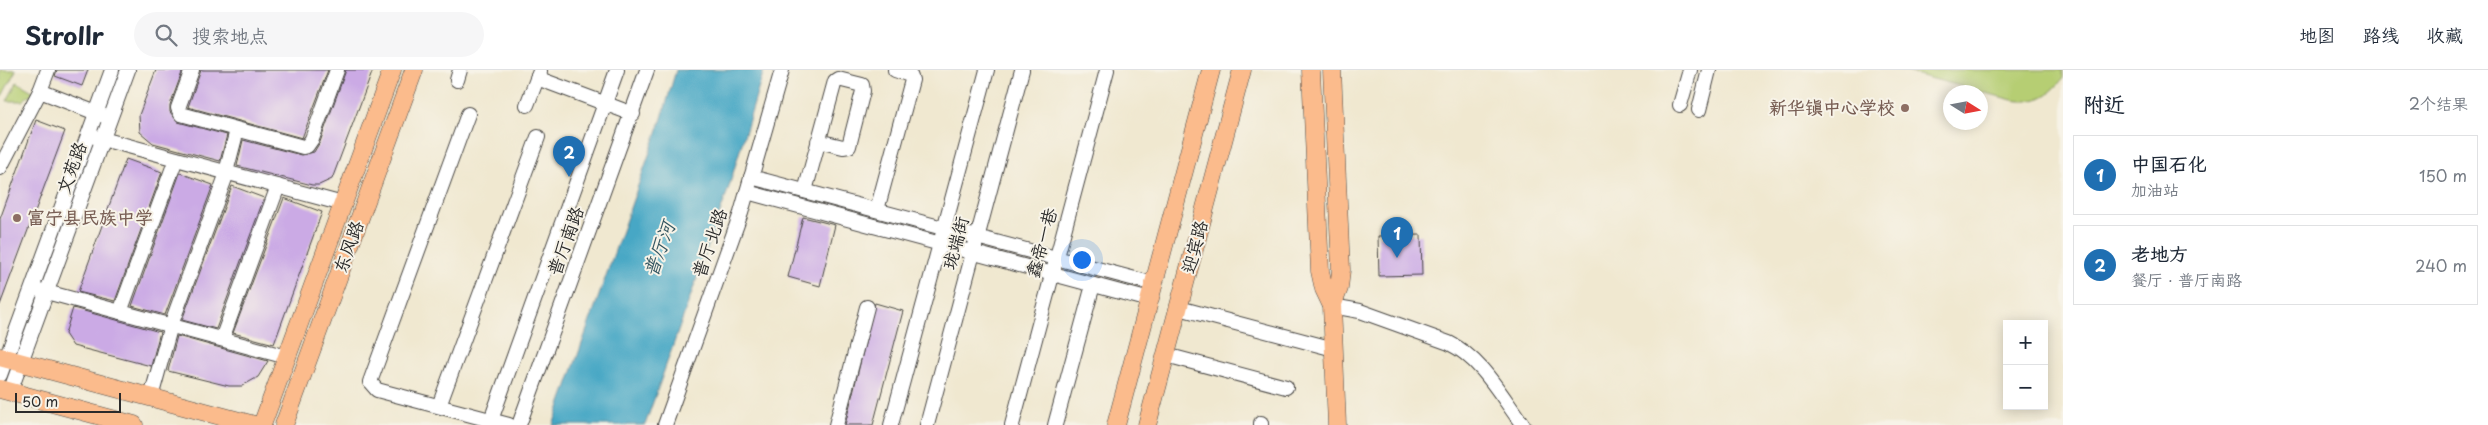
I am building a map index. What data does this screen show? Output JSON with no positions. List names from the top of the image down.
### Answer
{
  "streets": {
    "main road": ["东风路", "迎宾路"],
    "street": [
      "文苑路",
      "普厅南路",
      "普厅北路",
      "珑端街",
      "鑫帝一巷"
    ]
  },
  "water": ["普厅河"],
  "places": ["新华镇中心学校", "富宁县民族中学"],
  "scale_bar": "50 m",
  "north": "right",
  "page": {
    "header": "Strollr",
    "search": "搜索地点",
    "nav": ["地图", "路线", "收藏"],
    "heading": ["附近", "2个结果"],
    "list": [
      {
        "mark": "1",
        "name": "中国石化",
        "note": "加油站",
        "value": "150 m"
      },
      {
        "mark": "2",
        "name": "老地方",
        "note": "餐厅 · 普厅南路",
        "value": "240 m"
      }
    ],
    "pins": ["2", "1"],
    "map_buttons": ["+", "−"],
    "scale": "50 m"
  }
}
